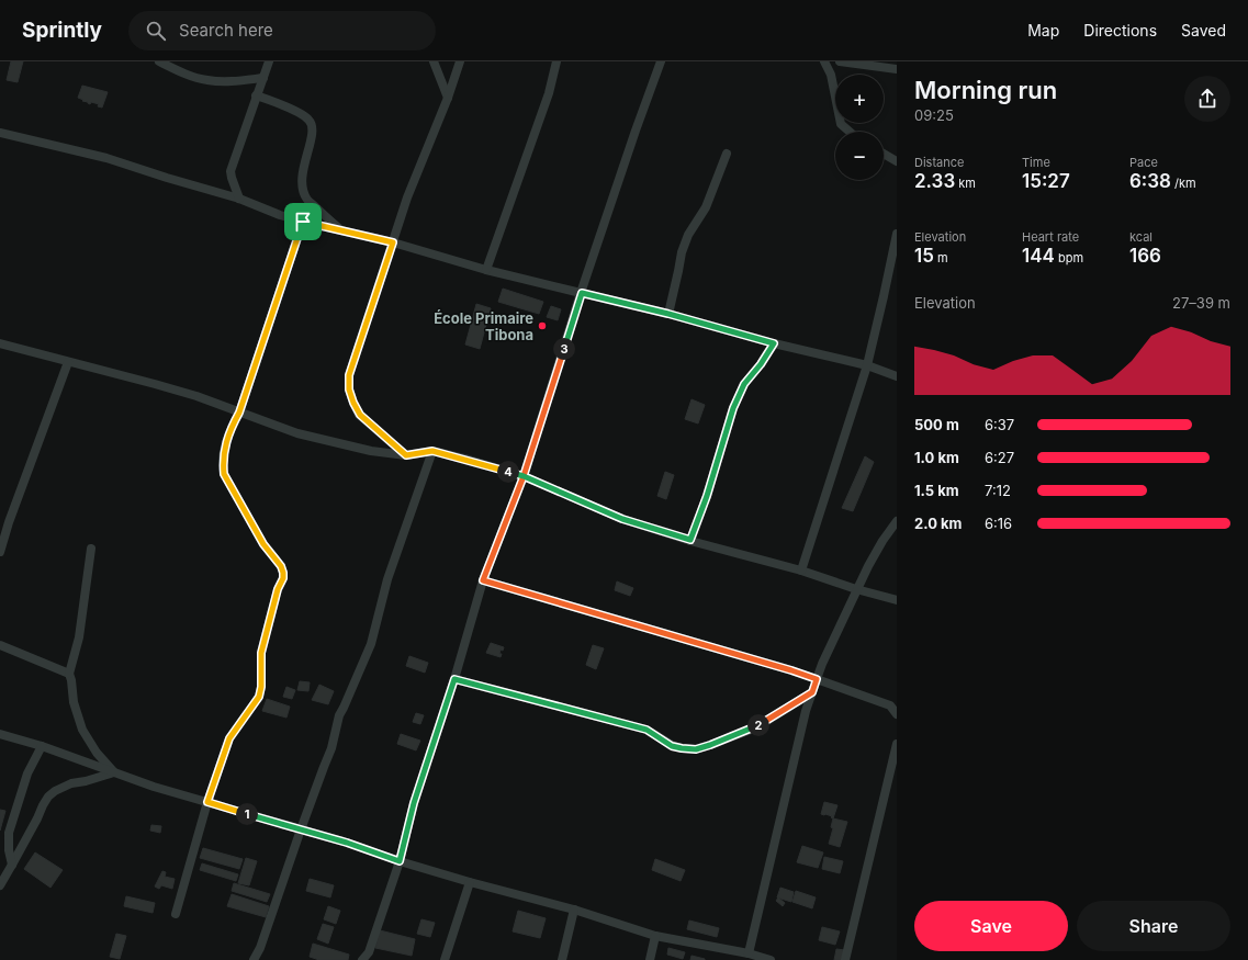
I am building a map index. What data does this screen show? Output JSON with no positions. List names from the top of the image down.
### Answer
{
  "places": ["École Primaire Tibona"],
  "page": {
    "header": "Sprintly",
    "search": "Search here",
    "nav": ["Map", "Directions", "Saved"],
    "heading": ["Morning run", "09:25"],
    "map_buttons": ["+", "−"],
    "stats": [
      ["Distance", "2.33 km"],
      ["Time", "15:27"],
      ["Pace", "6:38 /km"],
      ["Elevation", "15 m"],
      ["Heart rate", "144 bpm"],
      ["kcal", "166"]
    ],
    "chart": ["Elevation", "27–39 m"],
    "pins": [
      "3",
      "4",
      "2",
      "1"
    ],
    "list": [
      {
        "name": "500 m",
        "note": "6:37"
      },
      {
        "name": "1.0 km",
        "note": "6:27"
      },
      {
        "name": "1.5 km",
        "note": "7:12"
      },
      {
        "name": "2.0 km",
        "note": "6:16"
      }
    ],
    "buttons": ["Save", "Share"]
  }
}
